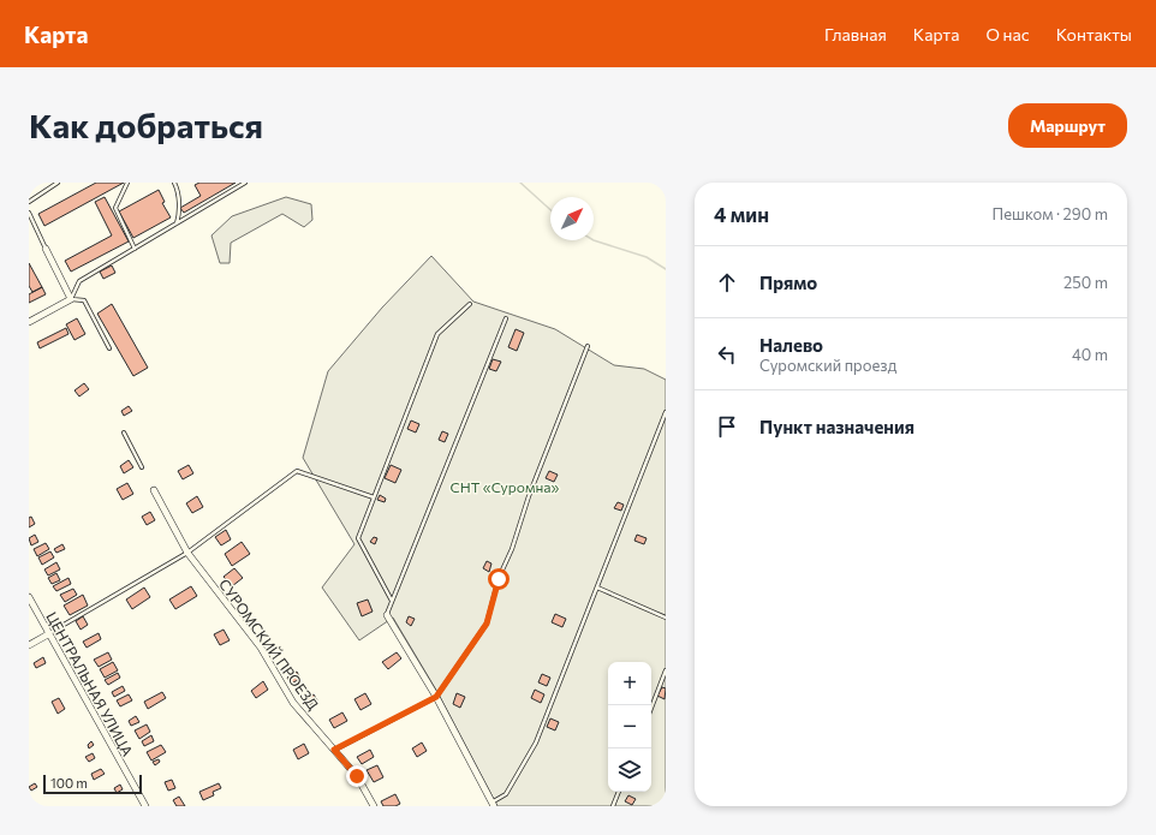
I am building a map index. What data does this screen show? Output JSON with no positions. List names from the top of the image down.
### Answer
{
  "streets": {
    "street": ["СУРОМСКИЙ ПРОЕЗД", "ЦЕНТРАЛЬНАЯ УЛИЦА"]
  },
  "parks": ["СНТ «Суромна»"],
  "scale_bar": "100 m",
  "north": "top right",
  "page": {
    "header": "Карта",
    "nav": [
      "Главная",
      "Карта",
      "О нас",
      "Контакты"
    ],
    "buttons": "Маршрут",
    "title": "Как добраться",
    "heading": ["4 мин", "Пешком · 290 m"],
    "list": [
      ["Прямо", "250 m"],
      ["Налево", "Суромский проезд", "40 m"],
      "Пункт назначения"
    ],
    "map_buttons": ["+", "−"],
    "scale": "100 m"
  }
}
